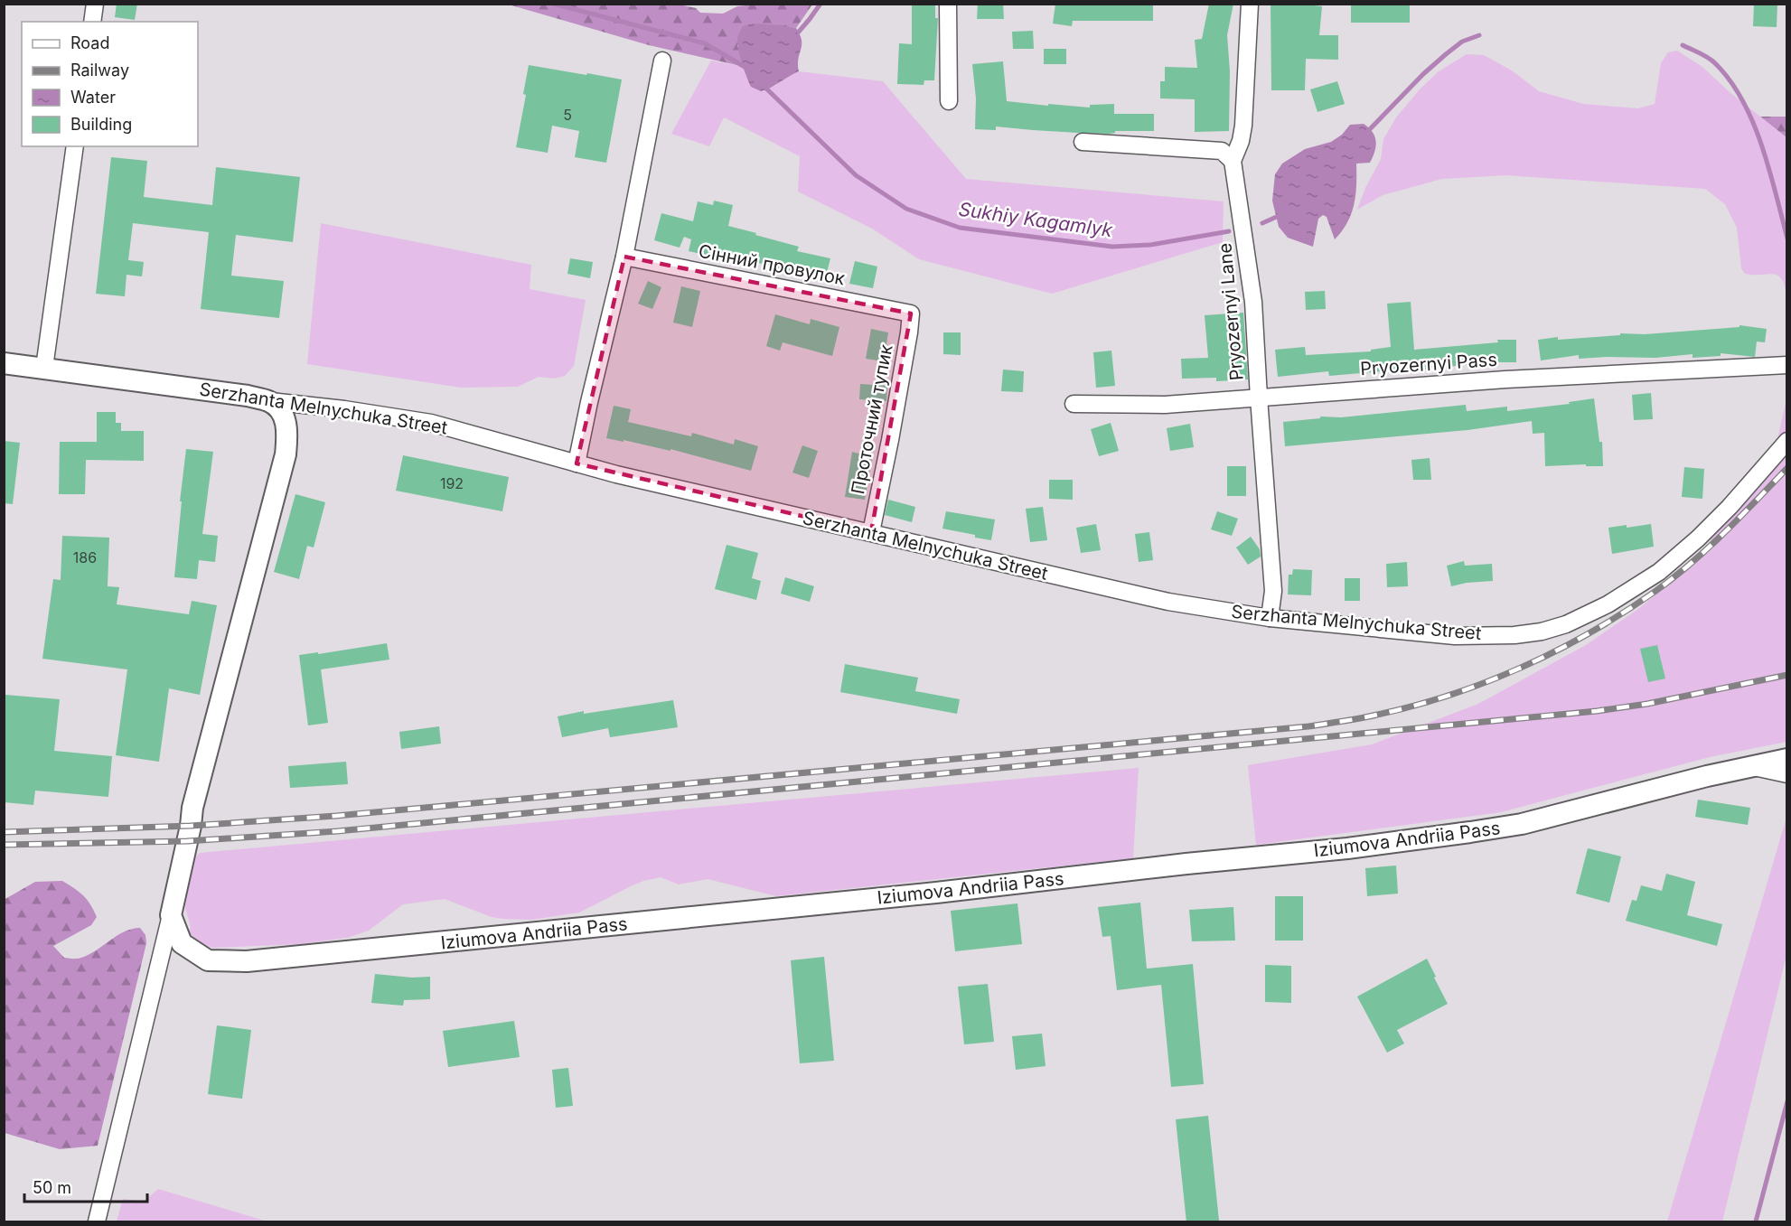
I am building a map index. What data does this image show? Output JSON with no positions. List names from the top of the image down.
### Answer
{
  "streets": {
    "street": [
      "Сінний провулок",
      "Pryozernyi Lane",
      "Pryozernyi Pass",
      "Serzhanta Melnychuka Street",
      "Проточний тупик",
      "Iziumova Andriia Pass"
    ]
  },
  "crossings": [
    ["Сінний провулок", "Проточний тупик"],
    ["Pryozernyi Lane", "Pryozernyi Pass"],
    ["Pryozernyi Lane", "Serzhanta Melnychuka Street"],
    ["Serzhanta Melnychuka Street", "Проточний тупик"]
  ],
  "water": ["Sukhiy Kagamlyk"],
  "house_numbers": ["5", "192", "186"],
  "legend": [
    "Road",
    "Railway",
    "Water",
    "Building"
  ],
  "scale_bar": "50 m"
}
